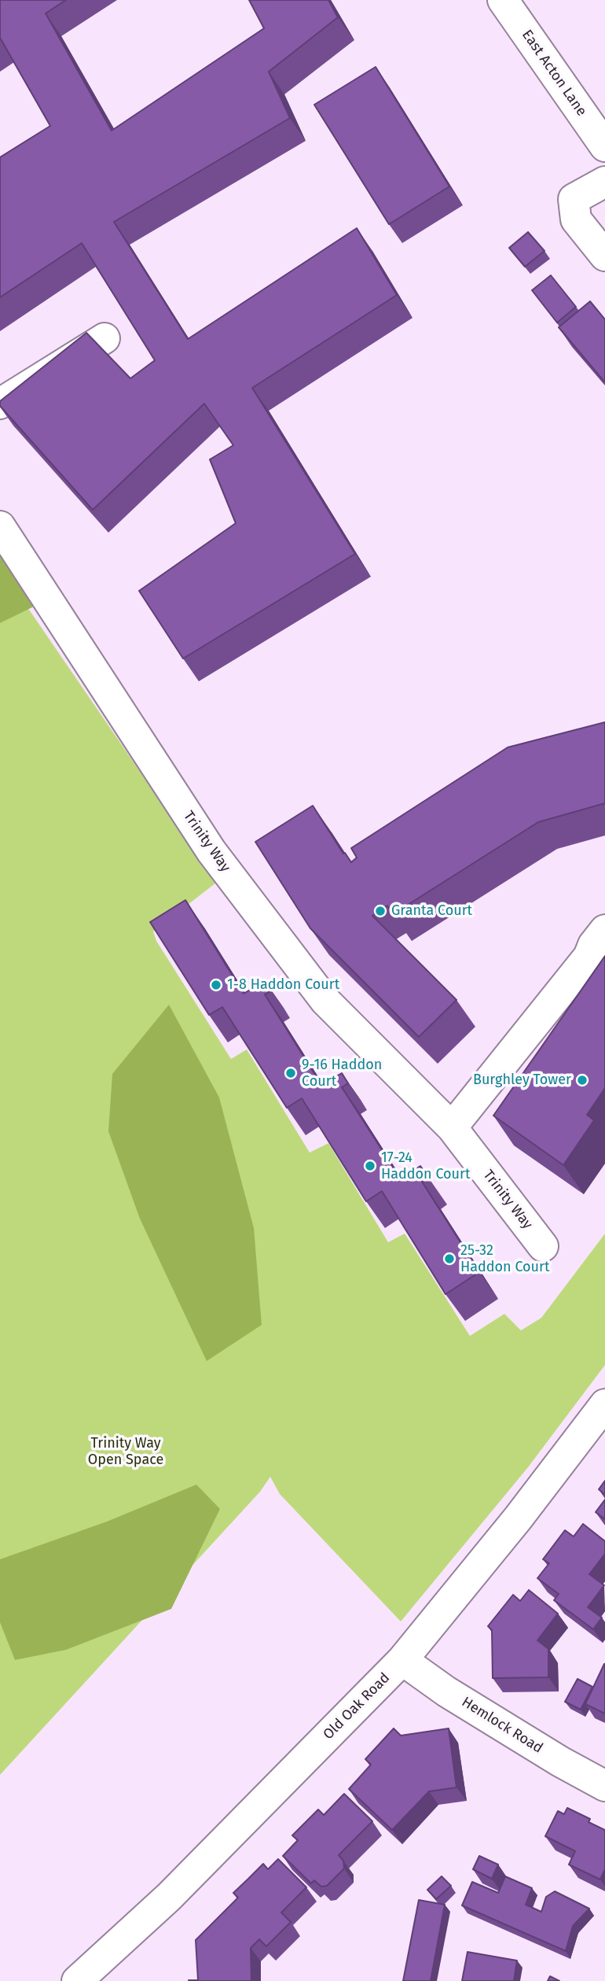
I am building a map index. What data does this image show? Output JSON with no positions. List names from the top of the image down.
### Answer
{
  "streets": {
    "street": [
      "East Acton Lane",
      "Trinity Way",
      "Old Oak Road",
      "Hemlock Road"
    ]
  },
  "crossings": [
    ["Old Oak Road", "Hemlock Road"]
  ],
  "parks": ["Trinity Way Open Space"],
  "places": [
    "Granta Court",
    "1-8 Haddon Court",
    "9-16 Haddon Court",
    "Burghley Tower",
    "17-24 Haddon Court",
    "25-32 Haddon Court"
  ]
}
